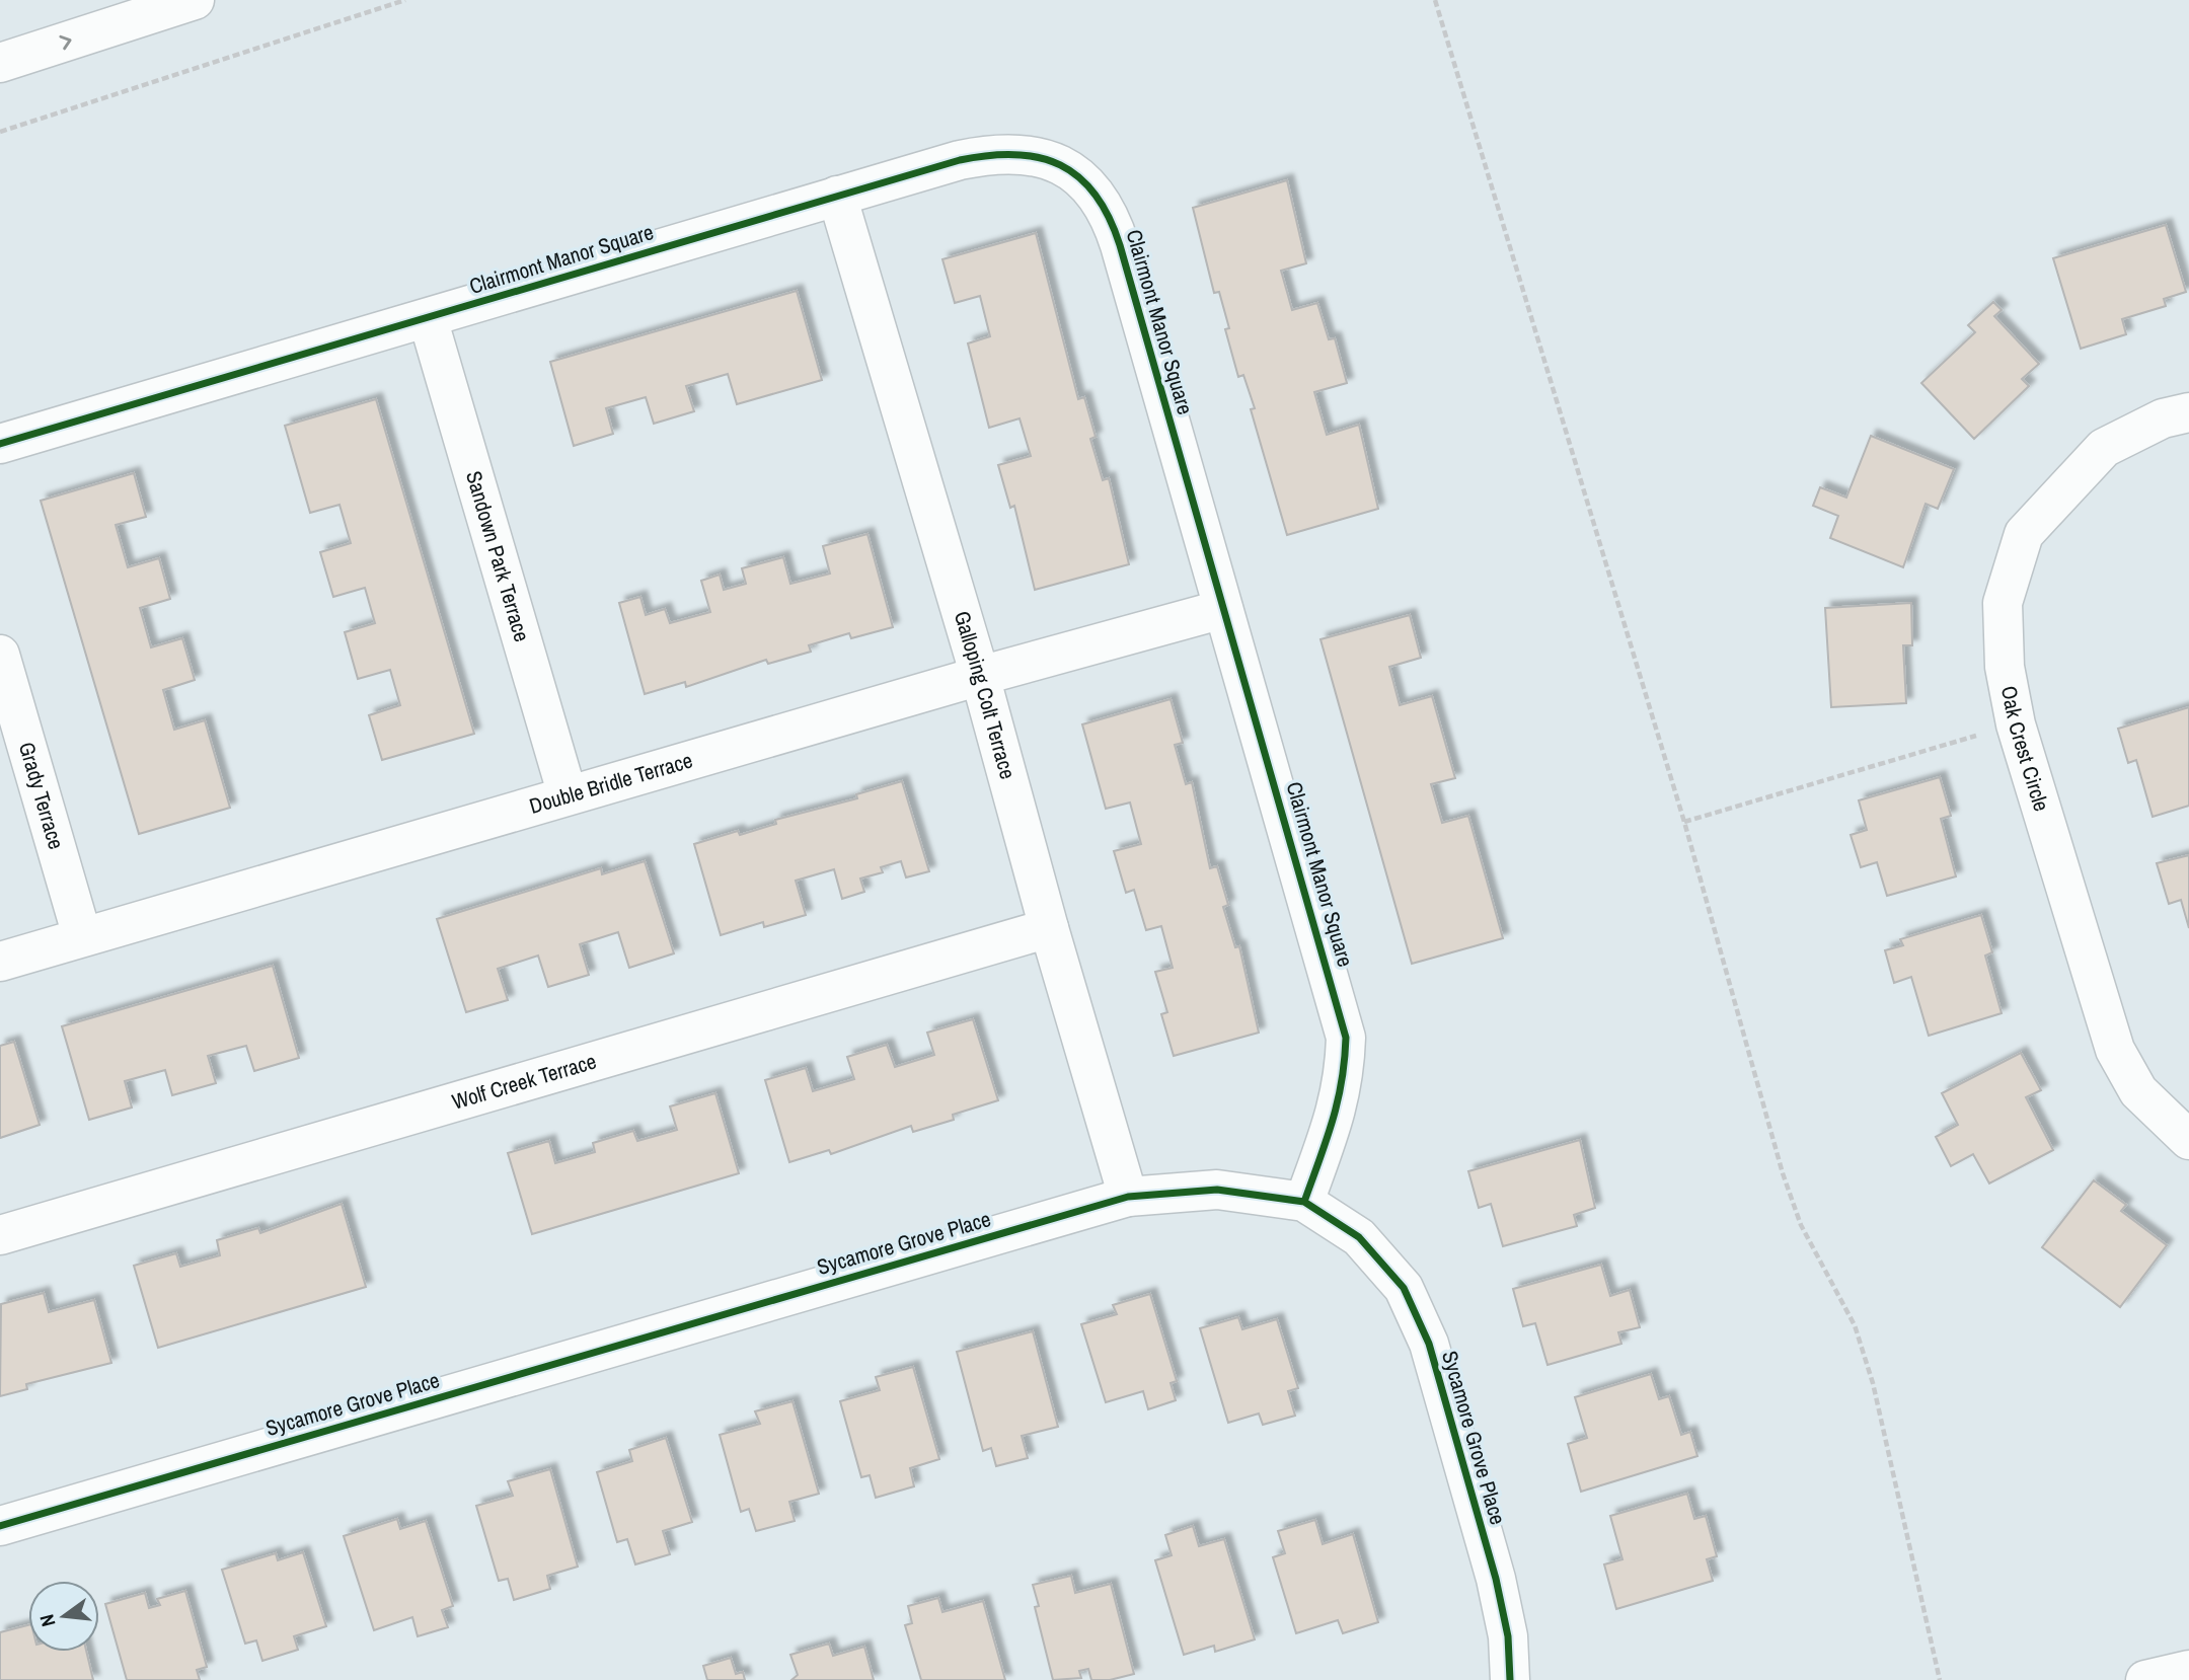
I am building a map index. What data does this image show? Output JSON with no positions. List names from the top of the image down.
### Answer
{
  "streets": {
    "street": [
      "Clairmont Manor Square",
      "Sandown Park Terrace",
      "Galloping Colt Terrace",
      "Oak Crest Circle",
      "Double Bridle Terrace",
      "Grady Terrace",
      "Wolf Creek Terrace",
      "Sycamore Grove Place"
    ]
  },
  "crossings": [
    ["Clairmont Manor Square", "Sandown Park Terrace"],
    ["Clairmont Manor Square", "Galloping Colt Terrace"],
    ["Clairmont Manor Square", "Double Bridle Terrace"],
    ["Clairmont Manor Square", "Sycamore Grove Place"],
    ["Sandown Park Terrace", "Double Bridle Terrace"],
    ["Galloping Colt Terrace", "Double Bridle Terrace"],
    ["Galloping Colt Terrace", "Wolf Creek Terrace"],
    ["Galloping Colt Terrace", "Sycamore Grove Place"],
    ["Double Bridle Terrace", "Grady Terrace"]
  ],
  "north": "left"
}
